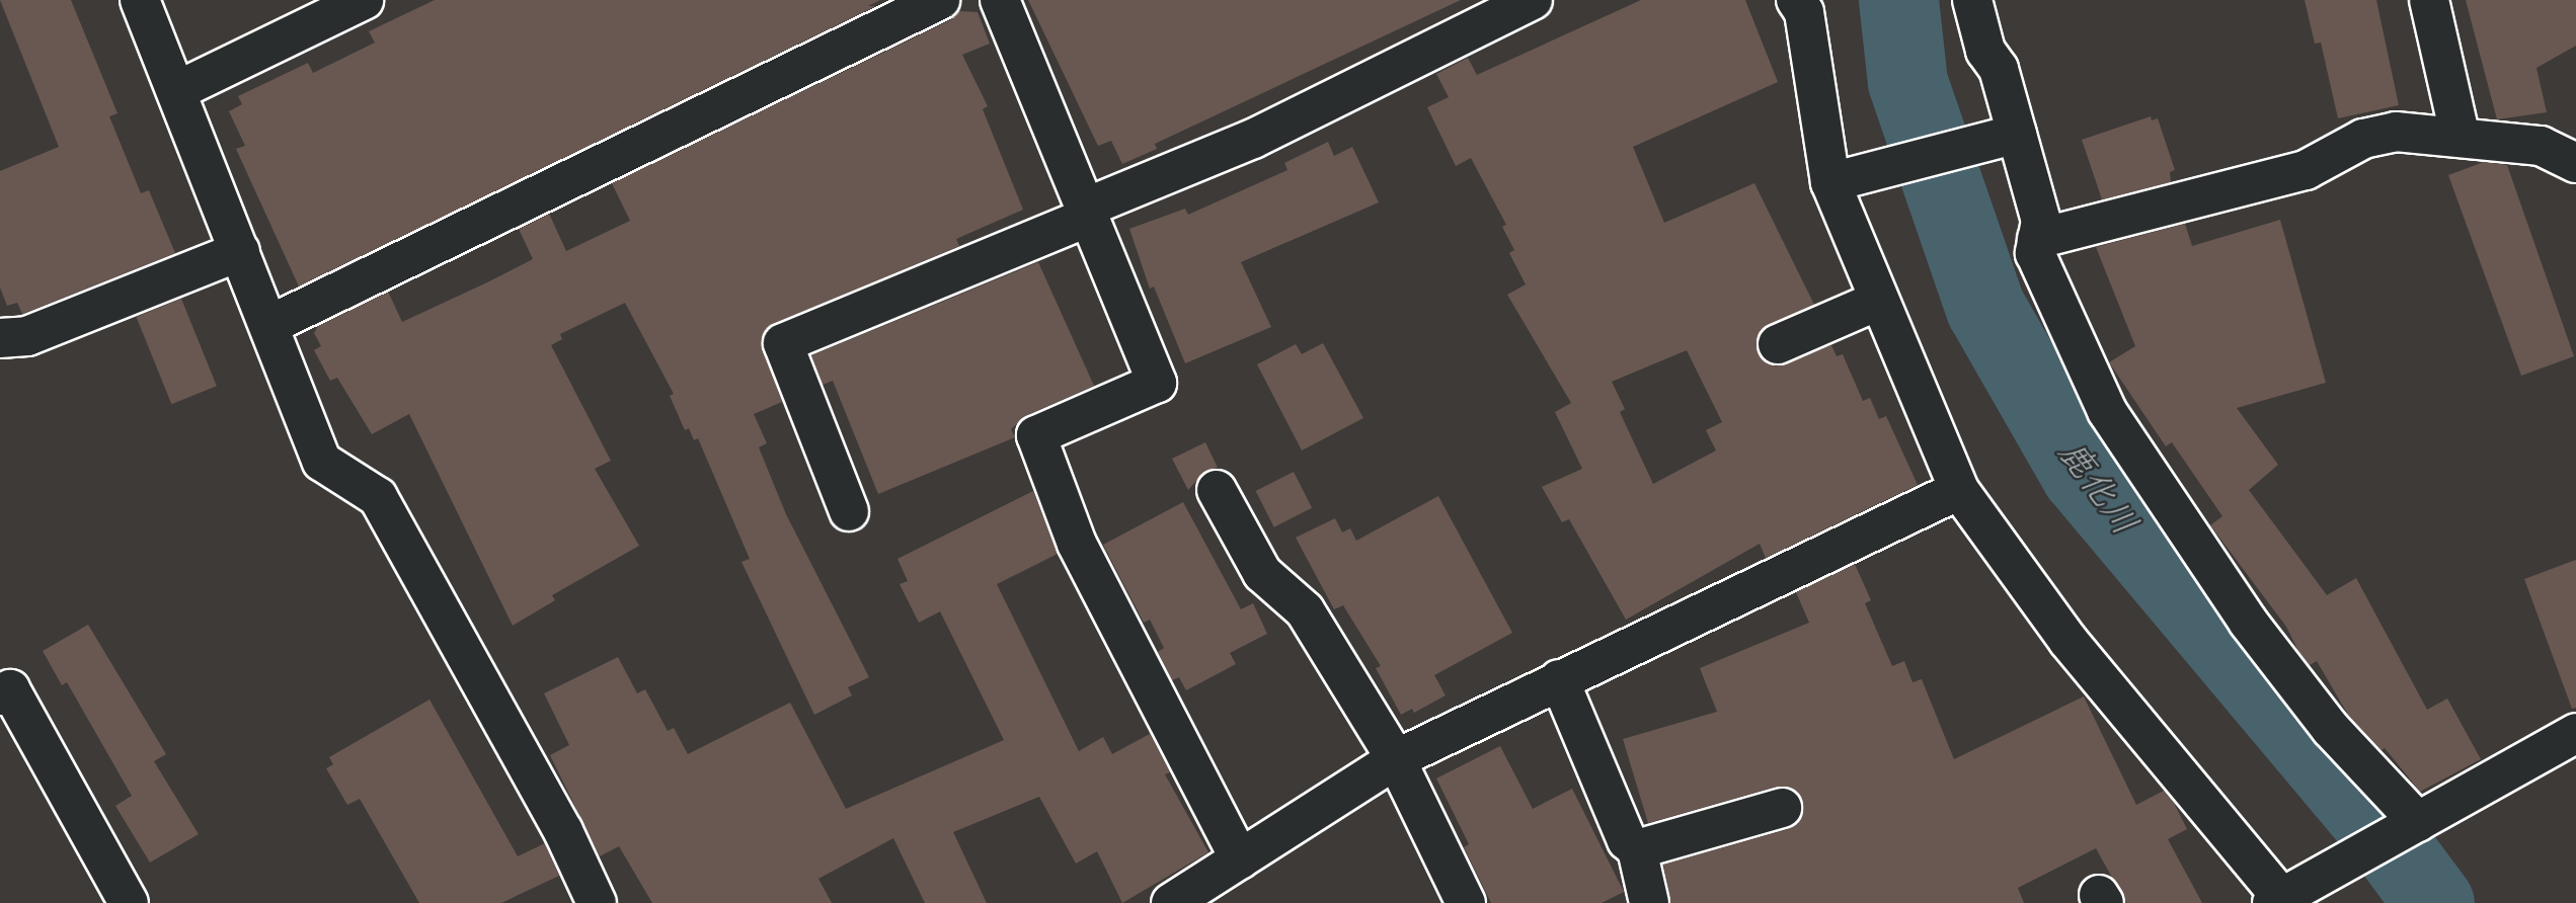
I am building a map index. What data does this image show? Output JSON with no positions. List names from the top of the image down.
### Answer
{
  "water": ["鹿化川"]
}
